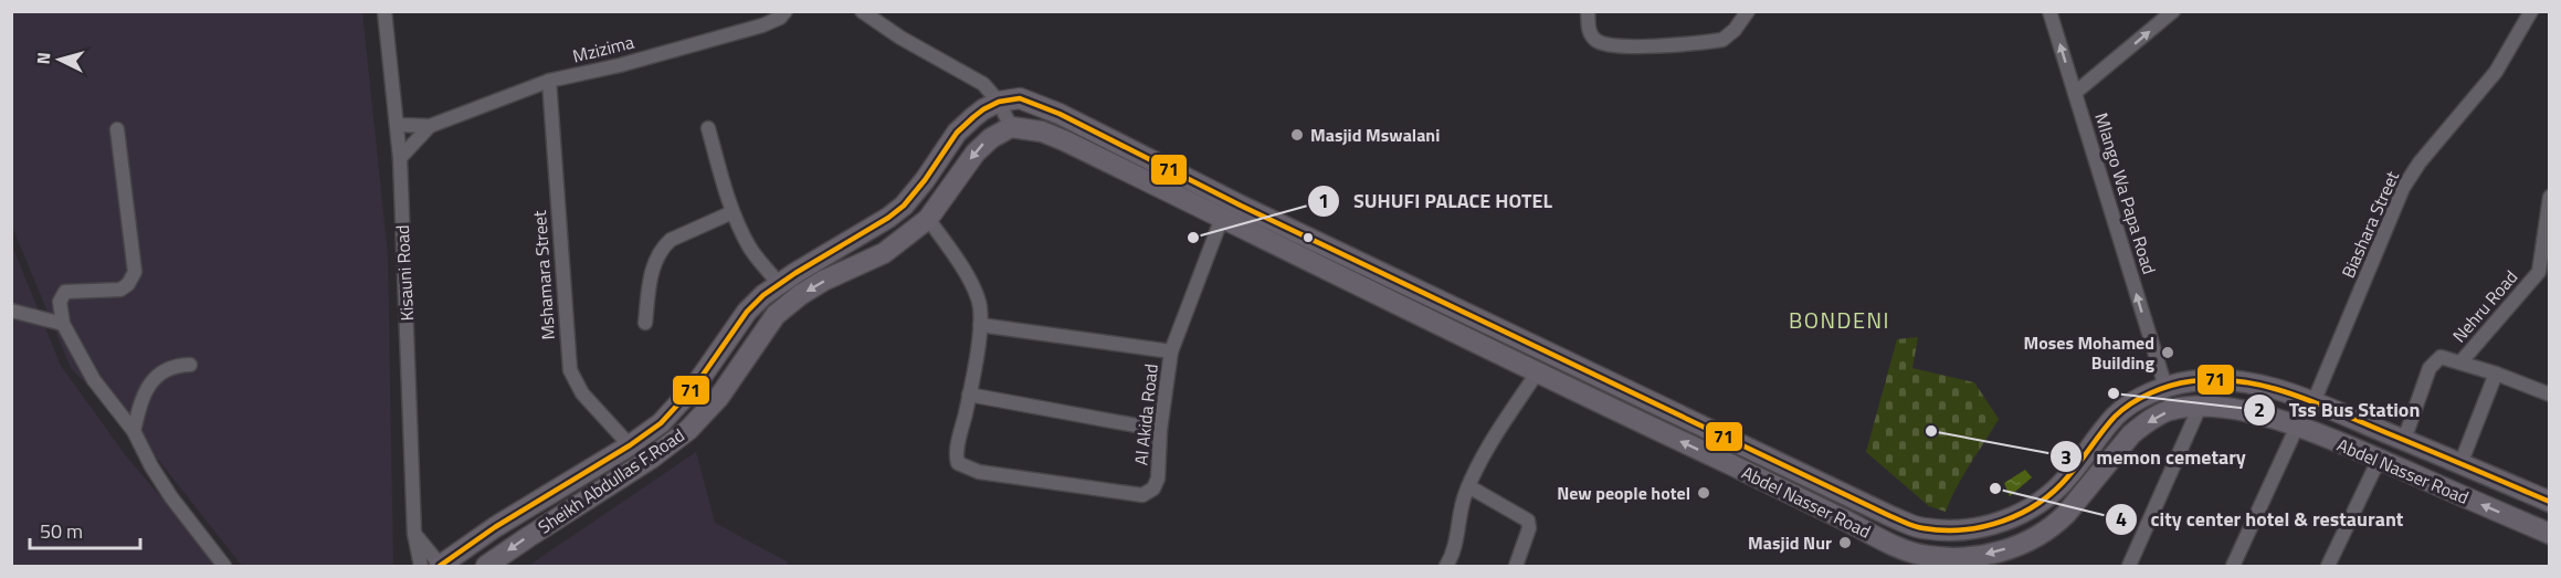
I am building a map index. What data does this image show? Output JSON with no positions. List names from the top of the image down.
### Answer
{
  "streets": {
    "main road": ["Abdel Nasser Road", "Sheikh Abdullas F.Road"],
    "street": [
      "Mzizima",
      "Mlango Wa Papa Road",
      "Biashara Street",
      "Kisauni Road",
      "Mshamara Street",
      "Nehru Road",
      "Al Akida Road"
    ]
  },
  "crossings": [
    ["Mzizima", "Mshamara Street"],
    ["Mlango Wa Papa Road", "Abdel Nasser Road"],
    ["Biashara Street", "Abdel Nasser Road"],
    ["Mshamara Street", "Sheikh Abdullas F.Road"],
    ["Al Akida Road", "Abdel Nasser Road"],
    ["Abdel Nasser Road", "Sheikh Abdullas F.Road"]
  ],
  "one_way": ["Mlango Wa Papa Road"],
  "districts": ["BONDENI"],
  "places": [
    "Masjid Mswalani",
    "SUHUFI PALACE HOTEL",
    "Moses Mohamed Building",
    "Tss Bus Station",
    "memon cemetary",
    "city center hotel & restaurant",
    "New people hotel",
    "Masjid Nur"
  ],
  "lines": ["transit line 71"],
  "scale_bar": "50 m",
  "north": "left"
}
